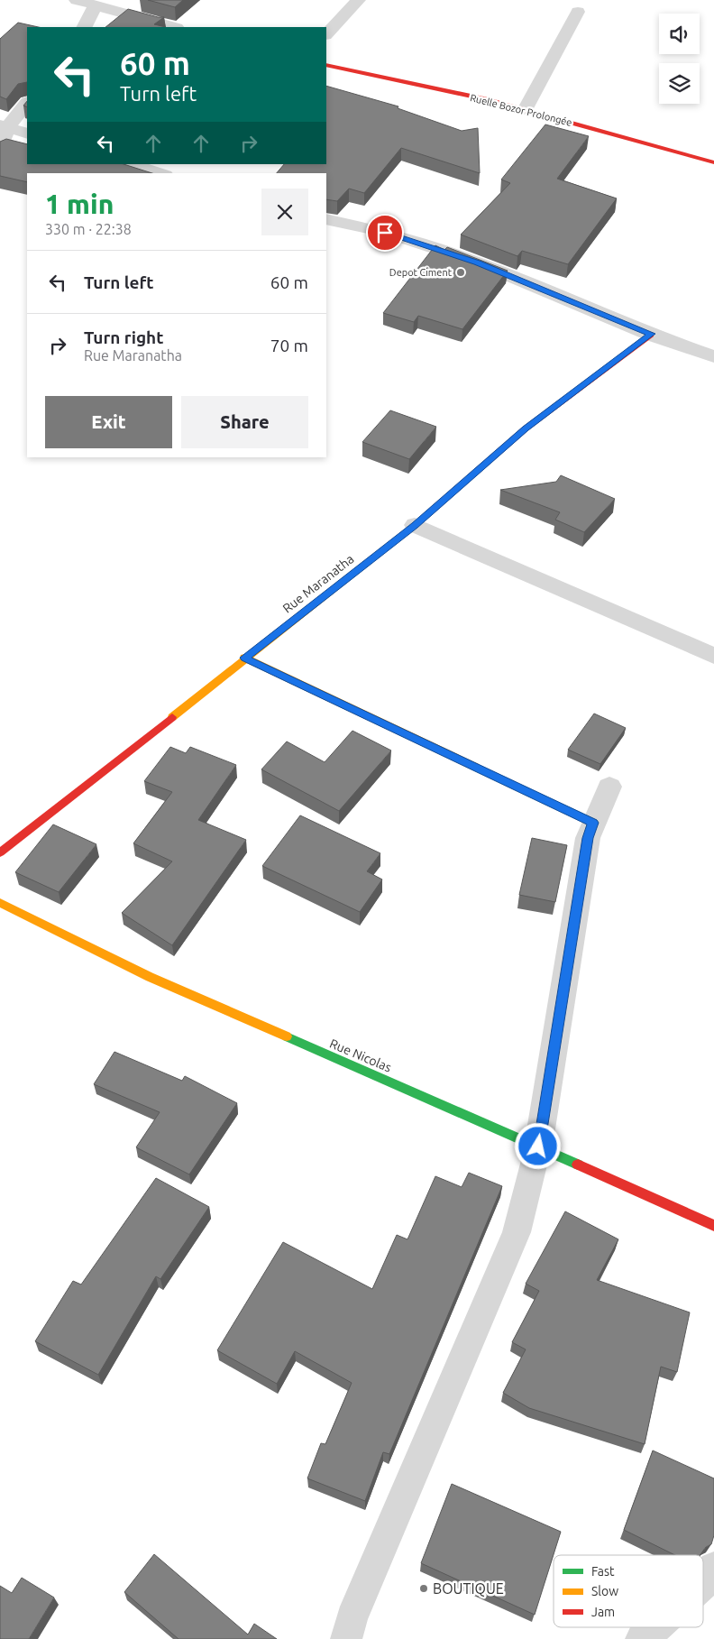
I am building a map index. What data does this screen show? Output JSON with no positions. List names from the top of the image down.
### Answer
{
  "streets": {
    "street": ["Ruelle Bozor Prolongée", "Rue Maranatha", "Rue Nicolas"]
  },
  "places": ["Depot Ciment", "BOUTIQUE"],
  "legend": ["Fast", "Slow", "Jam"],
  "page": {
    "turn": ["60 m", "Turn left"],
    "heading": ["1 min", "330 m · 22:38"],
    "list": [
      {
        "name": "Turn left",
        "value": "60 m"
      },
      {
        "name": "Turn right",
        "note": "Rue Maranatha",
        "value": "70 m"
      }
    ],
    "buttons": ["Exit", "Share"]
  }
}
